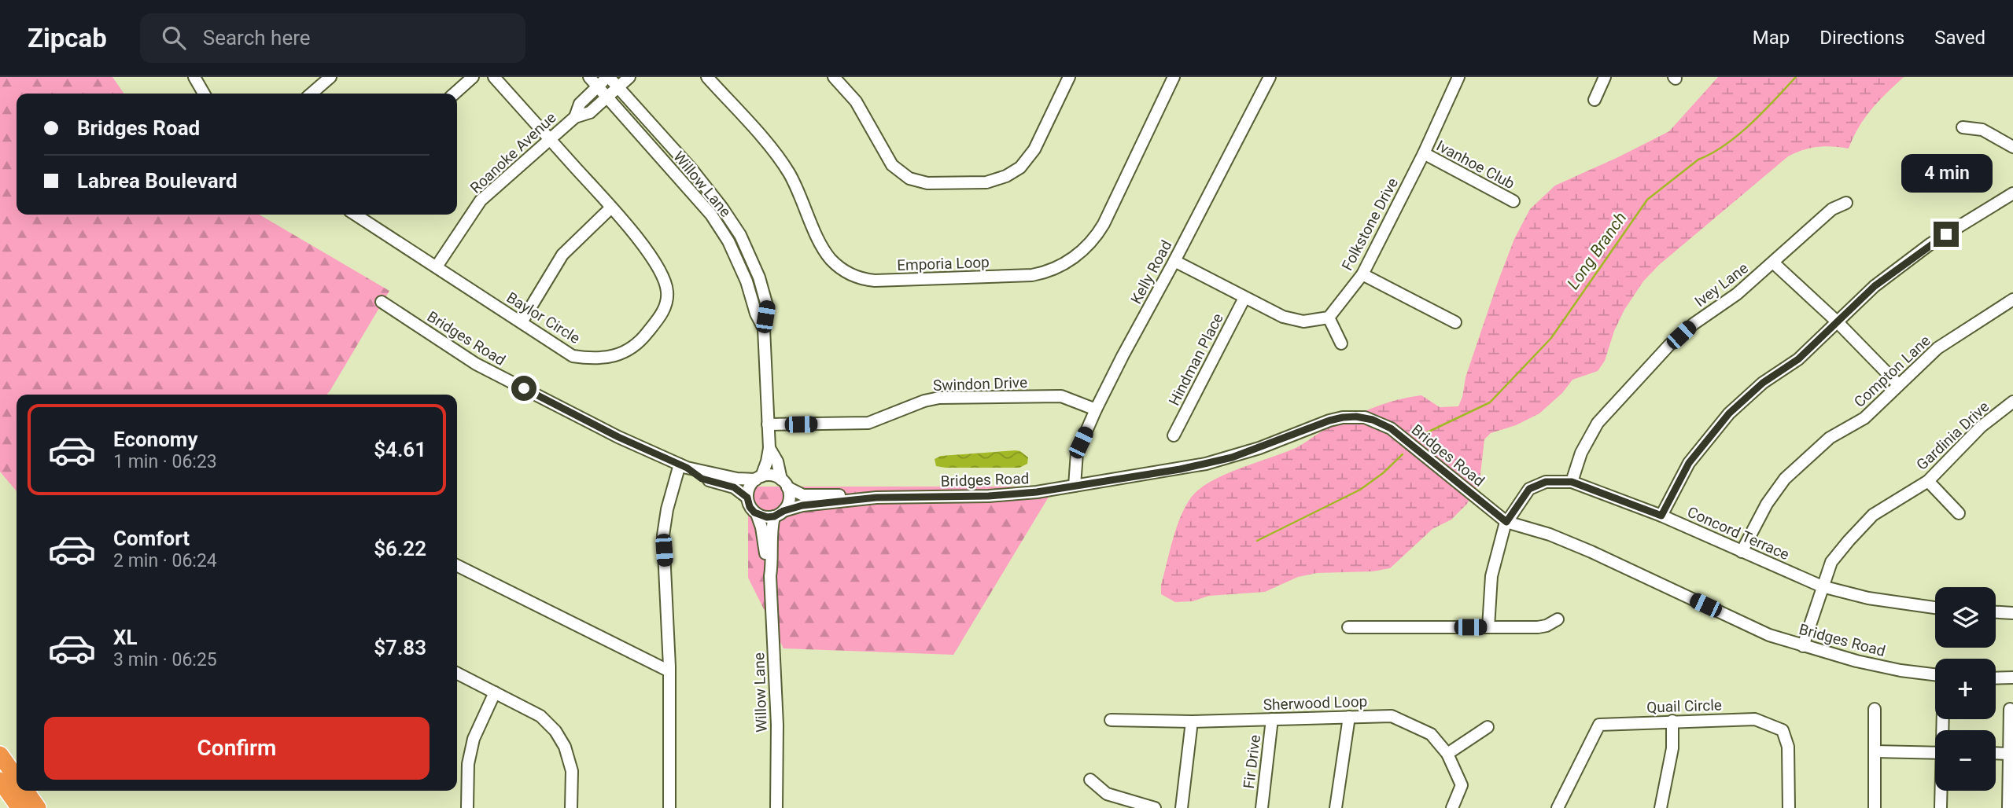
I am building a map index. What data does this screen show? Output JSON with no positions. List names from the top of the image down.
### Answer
{
  "streets": {
    "street": [
      "Roanoke Avenue",
      "Ivanhoe Club",
      "Willow Lane",
      "Folkstone Drive",
      "Emporia Loop",
      "Kelly Road",
      "Ivey Lane",
      "Baylor Circle",
      "Bridges Road",
      "Hindman Place",
      "Compton Lane",
      "Swindon Drive",
      "Gardinia Drive",
      "Concord Terrace",
      "Sherwood Loop",
      "Quail Circle",
      "Fir Drive"
    ]
  },
  "crossings": [
    ["Roanoke Avenue", "Baylor Circle"],
    ["Ivanhoe Club", "Folkstone Drive"],
    ["Willow Lane", "Bridges Road"],
    ["Willow Lane", "Swindon Drive"],
    ["Kelly Road", "Bridges Road"],
    ["Kelly Road", "Swindon Drive"],
    ["Ivey Lane", "Concord Terrace"],
    ["Bridges Road", "Gardinia Drive"],
    ["Bridges Road", "Concord Terrace"],
    ["Compton Lane", "Concord Terrace"],
    ["Gardinia Drive", "Concord Terrace"],
    ["Sherwood Loop", "Fir Drive"]
  ],
  "water": ["Long Branch"],
  "page": {
    "header": "Zipcab",
    "search": "Search here",
    "nav": ["Map", "Directions", "Saved"],
    "banner": ["Bridges Road", "Labrea Boulevard"],
    "bubble": "4 min",
    "list": [
      {
        "name": "Economy",
        "note": "1 min · 06:23",
        "value": "$4.61"
      },
      {
        "name": "Comfort",
        "note": "2 min · 06:24",
        "value": "$6.22"
      },
      {
        "name": "XL",
        "note": "3 min · 06:25",
        "value": "$7.83"
      }
    ],
    "map_buttons": ["+", "−"],
    "buttons": "Confirm"
  }
}
